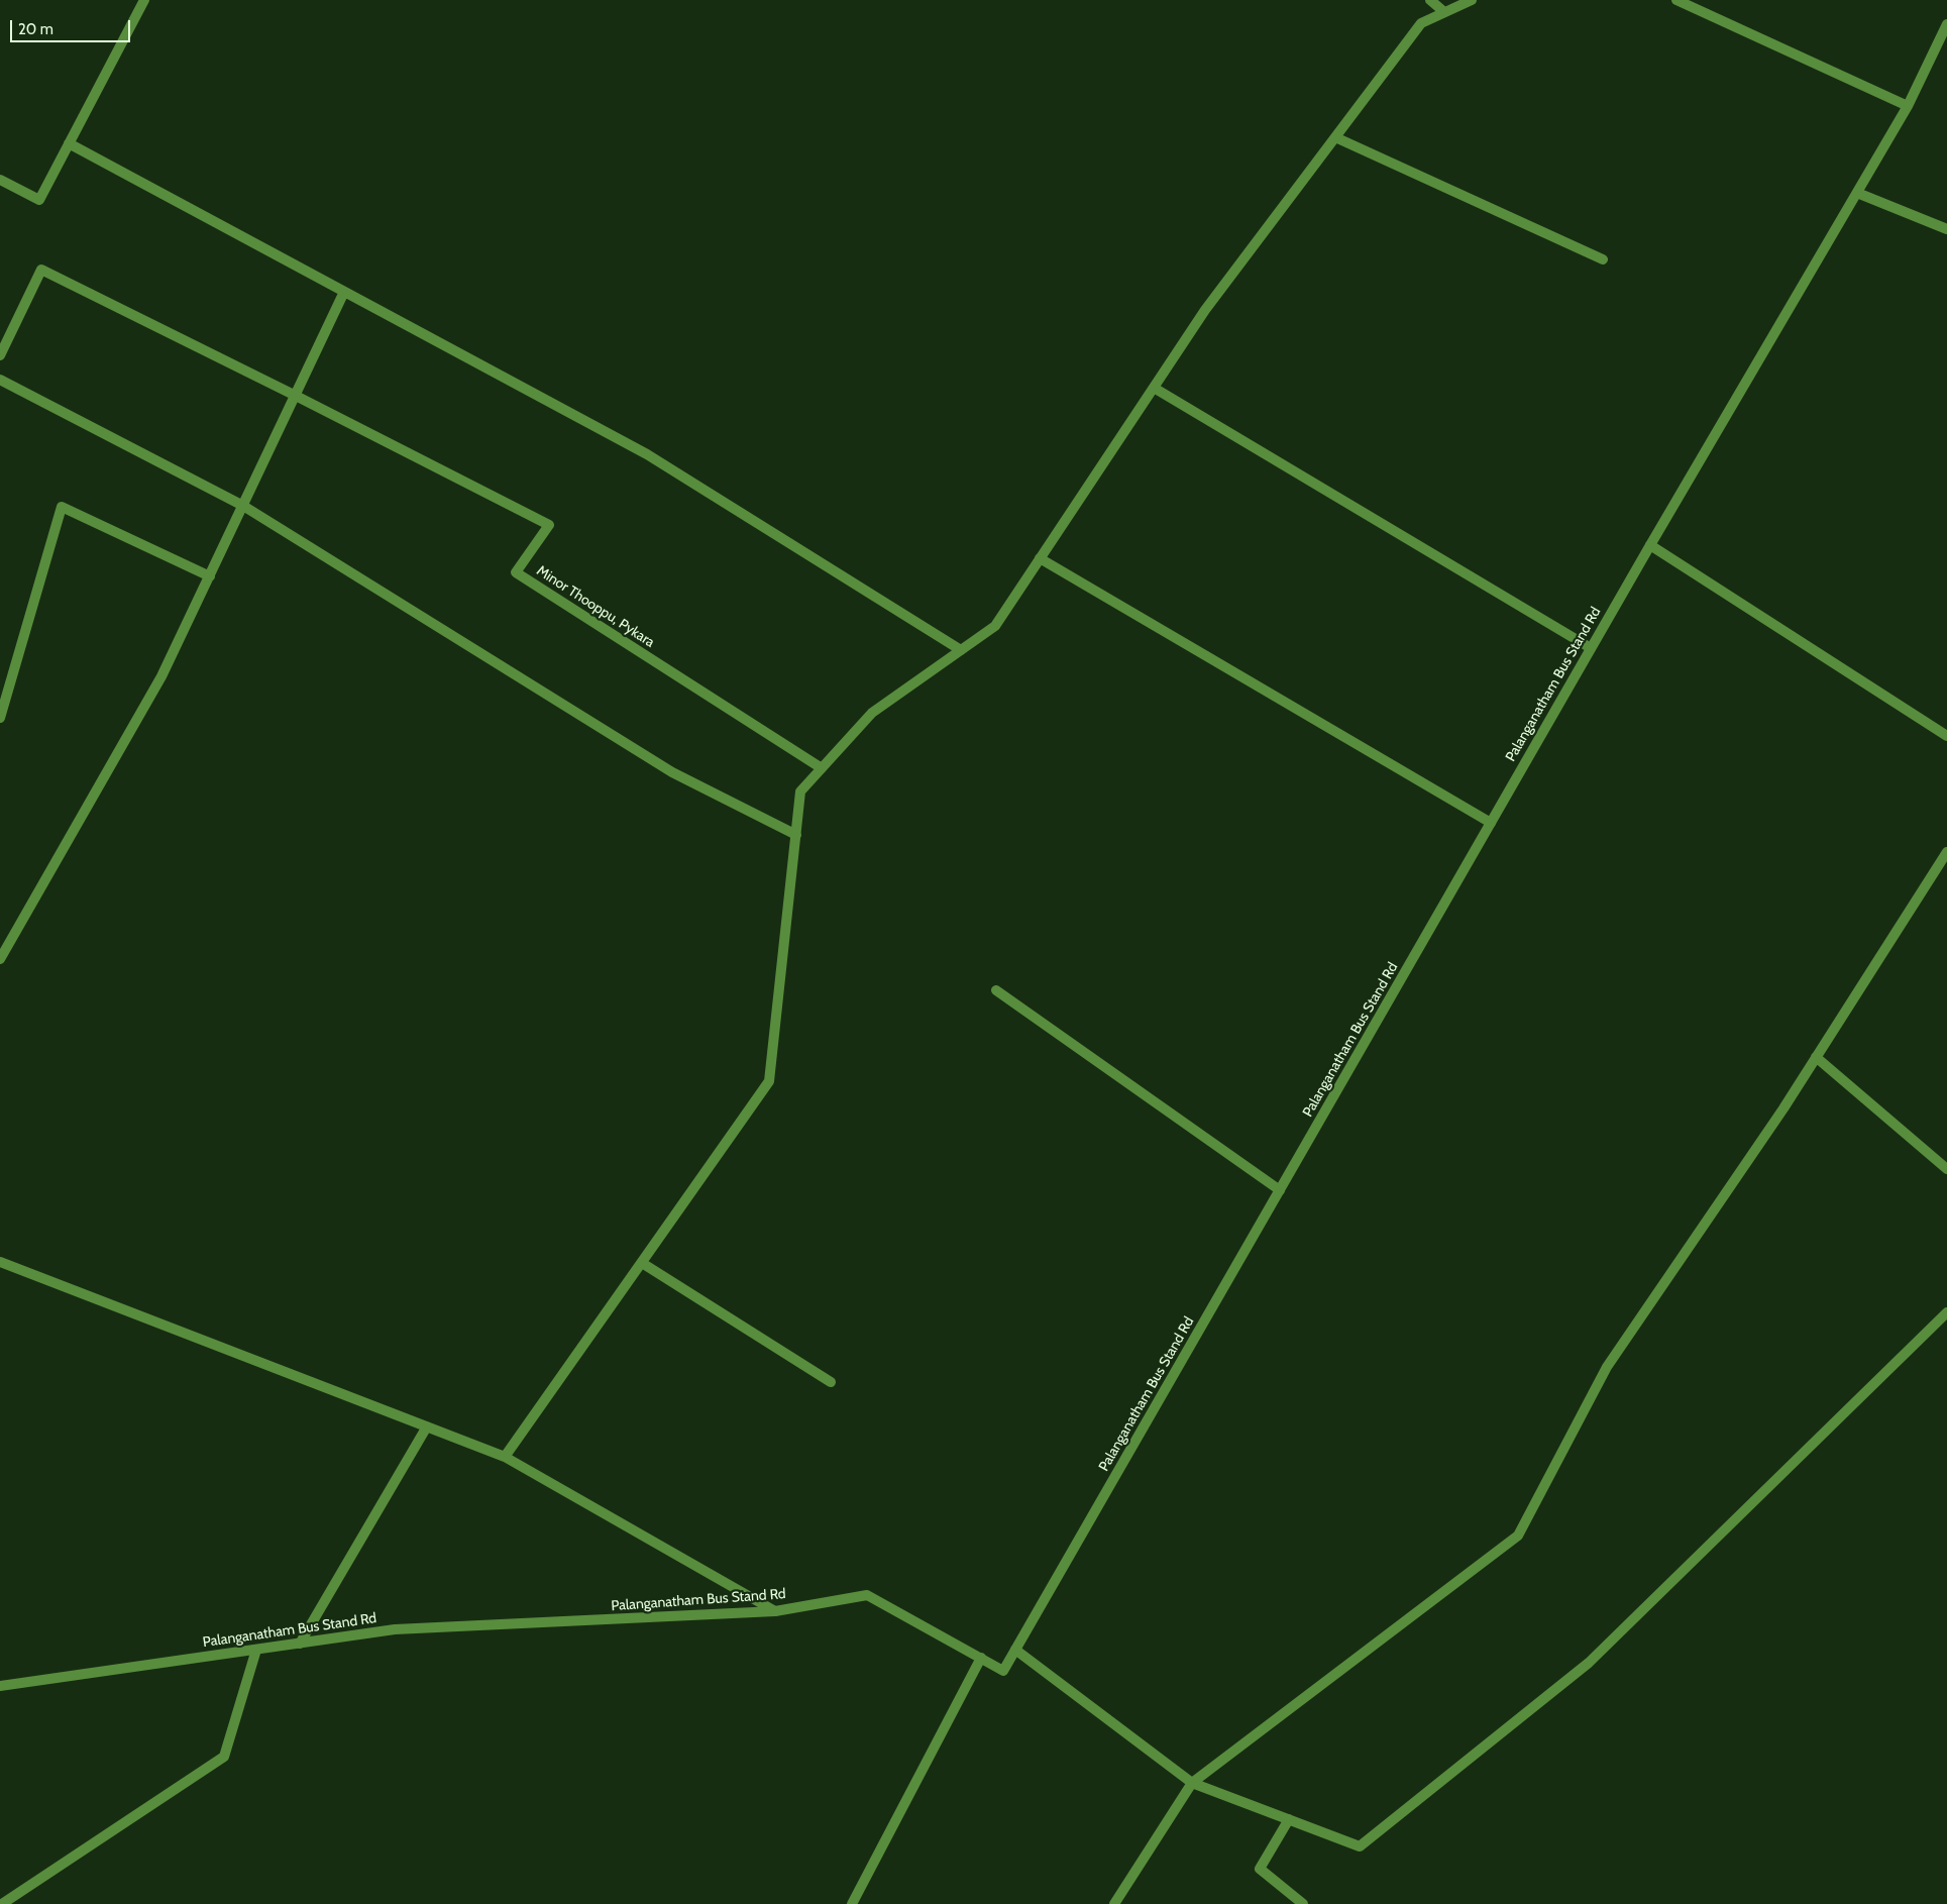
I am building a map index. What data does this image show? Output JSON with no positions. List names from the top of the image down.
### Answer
{
  "streets": {
    "street": ["Minor Thooppu, Pykara", "Palanganatham Bus Stand Rd"]
  },
  "scale_bar": "20 m"
}
